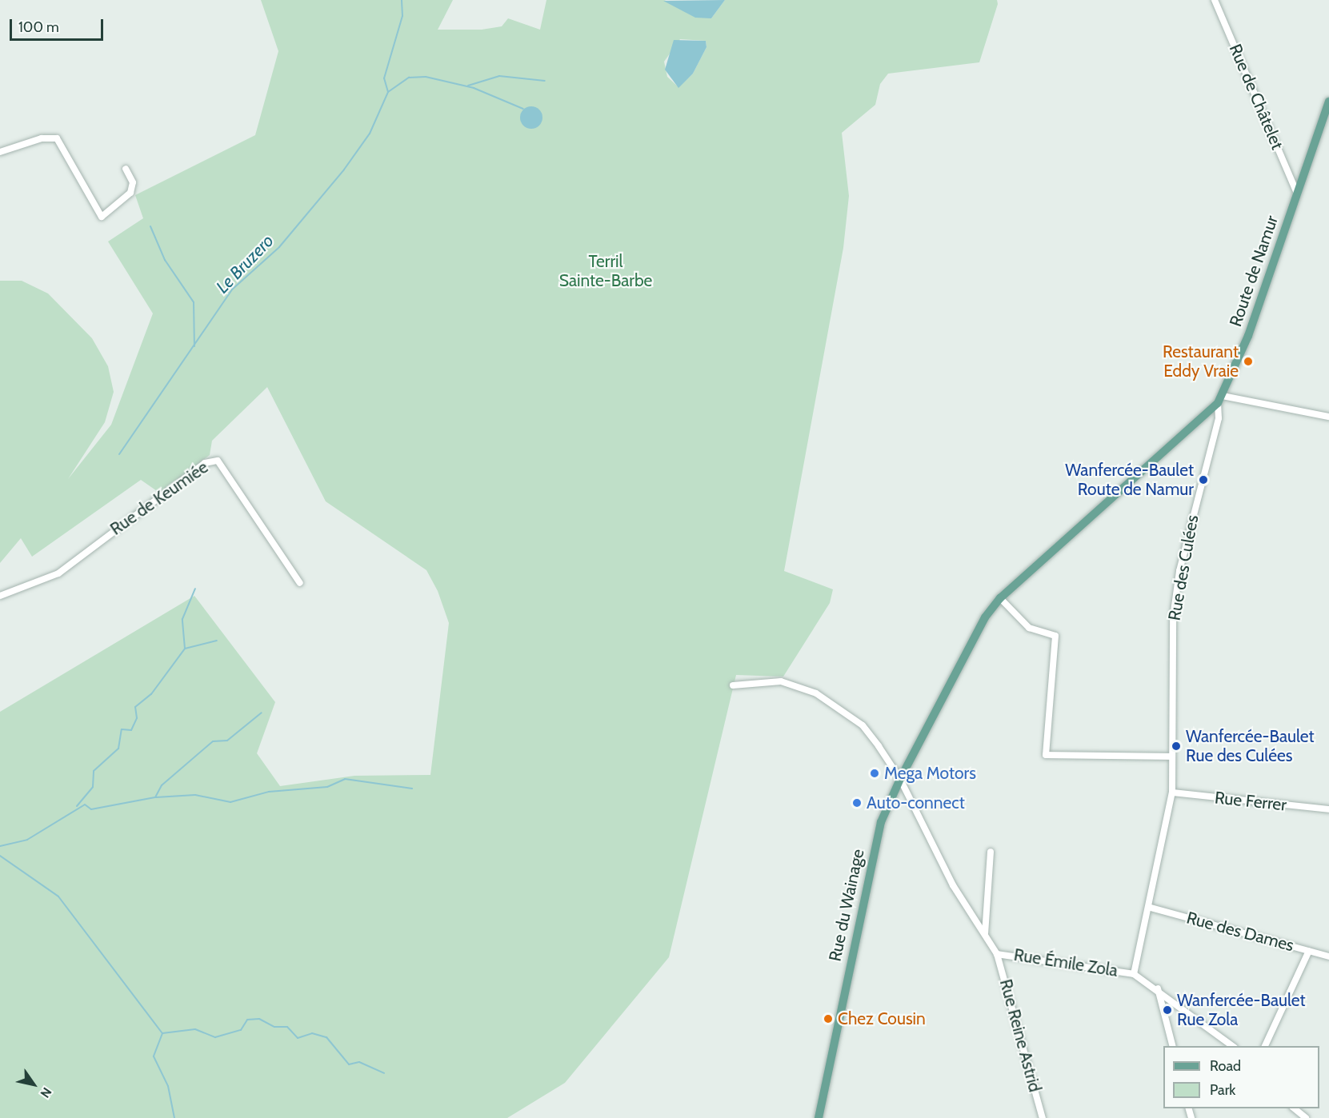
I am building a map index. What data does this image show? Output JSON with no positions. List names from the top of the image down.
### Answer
{
  "streets": {
    "main road": ["Route de Namur", "Rue du Wainage"],
    "street": [
      "Rue de Châtelet",
      "Rue de Keumiée",
      "Rue des Culées",
      "Rue Ferrer",
      "Rue des Dames",
      "Rue Émile Zola",
      "Rue Reine Astrid"
    ]
  },
  "crossings": [
    ["Rue de Châtelet", "Route de Namur"],
    ["Route de Namur", "Rue des Culées"],
    ["Route de Namur", "Rue du Wainage"],
    ["Rue des Culées", "Rue Ferrer"],
    ["Rue des Culées", "Rue des Dames"],
    ["Rue des Culées", "Rue Émile Zola"],
    ["Rue du Wainage", "Rue Reine Astrid"],
    ["Rue Émile Zola", "Rue Reine Astrid"]
  ],
  "water": ["Le Bruzero"],
  "parks": ["Terril Sainte-Barbe"],
  "places": [
    "Restaurant Eddy Vraie",
    "Wanfercée-Baulet Route de Namur",
    "Wanfercée-Baulet Rue des Culées",
    "Mega Motors",
    "Auto-connect",
    "Wanfercée-Baulet Rue Zola",
    "Chez Cousin"
  ],
  "legend": ["Road", "Park"],
  "scale_bar": "100 m",
  "north": "bottom right"
}
